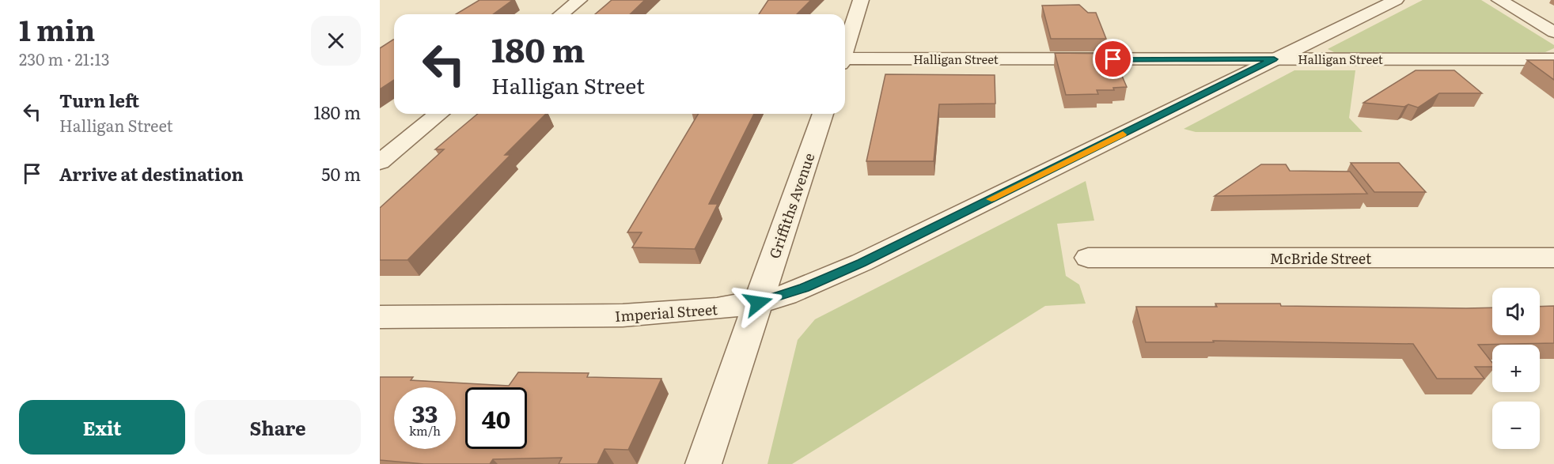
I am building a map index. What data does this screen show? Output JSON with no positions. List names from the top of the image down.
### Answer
{
  "streets": {
    "street": [
      "Halligan Street",
      "Griffiths Avenue",
      "McBride Street",
      "Imperial Street"
    ]
  },
  "crossings": [
    ["Halligan Street", "Imperial Street"],
    ["Griffiths Avenue", "Imperial Street"]
  ],
  "page": {
    "heading": ["1 min", "230 m · 21:13"],
    "turn": ["180 m", "Halligan Street"],
    "list": [
      {
        "name": "Turn left",
        "note": "Halligan Street",
        "value": "180 m"
      },
      {
        "name": "Arrive at destination",
        "value": "50 m"
      }
    ],
    "map_buttons": ["+", "−"],
    "speed": "33 km/h",
    "limit": "40",
    "buttons": ["Exit", "Share"]
  }
}
